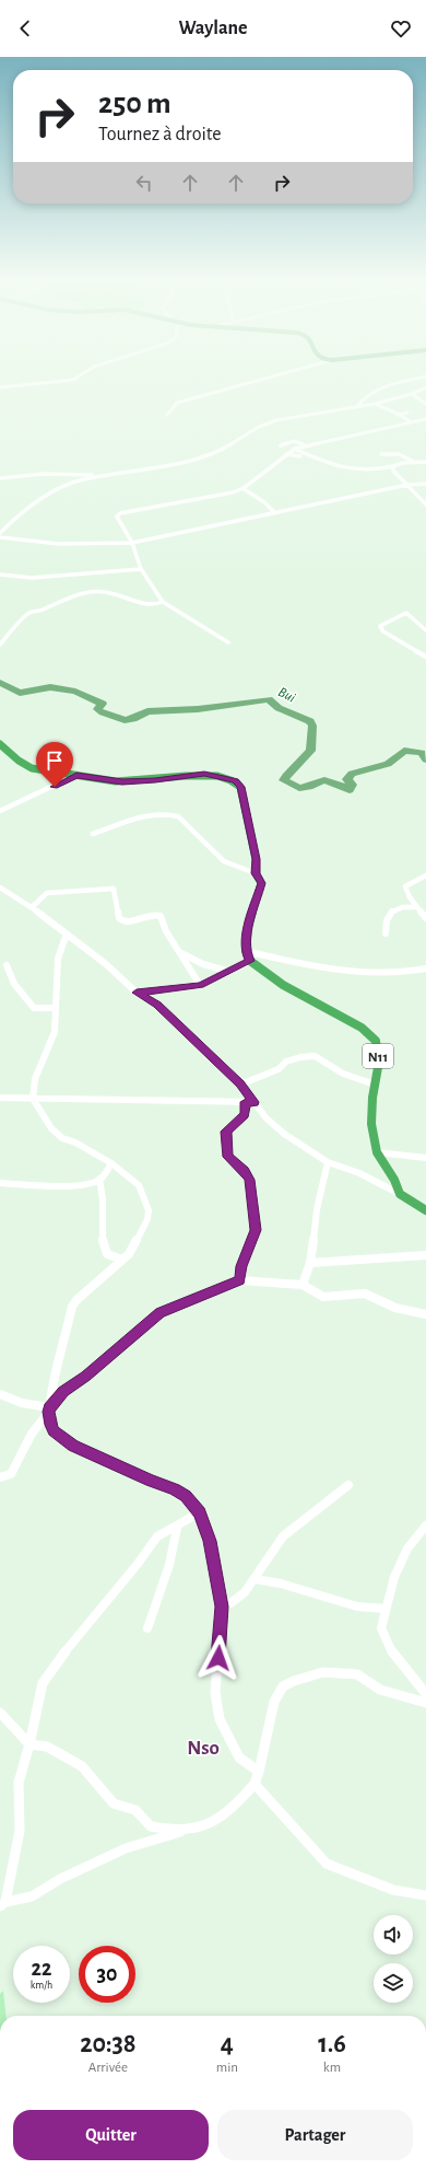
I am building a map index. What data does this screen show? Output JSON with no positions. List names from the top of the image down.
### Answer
{
  "streets": {
    "highway": ["N11"]
  },
  "districts": ["Nso"],
  "water": ["Bui"],
  "page": {
    "header": "Waylane",
    "turn": ["250 m", "Tournez à droite"],
    "speed": "22 km/h",
    "limit": "30",
    "eta": [
      "20:38",
      "Arrivée",
      "4",
      "min",
      "1.6",
      "km"
    ],
    "buttons": ["Quitter", "Partager"]
  }
}
